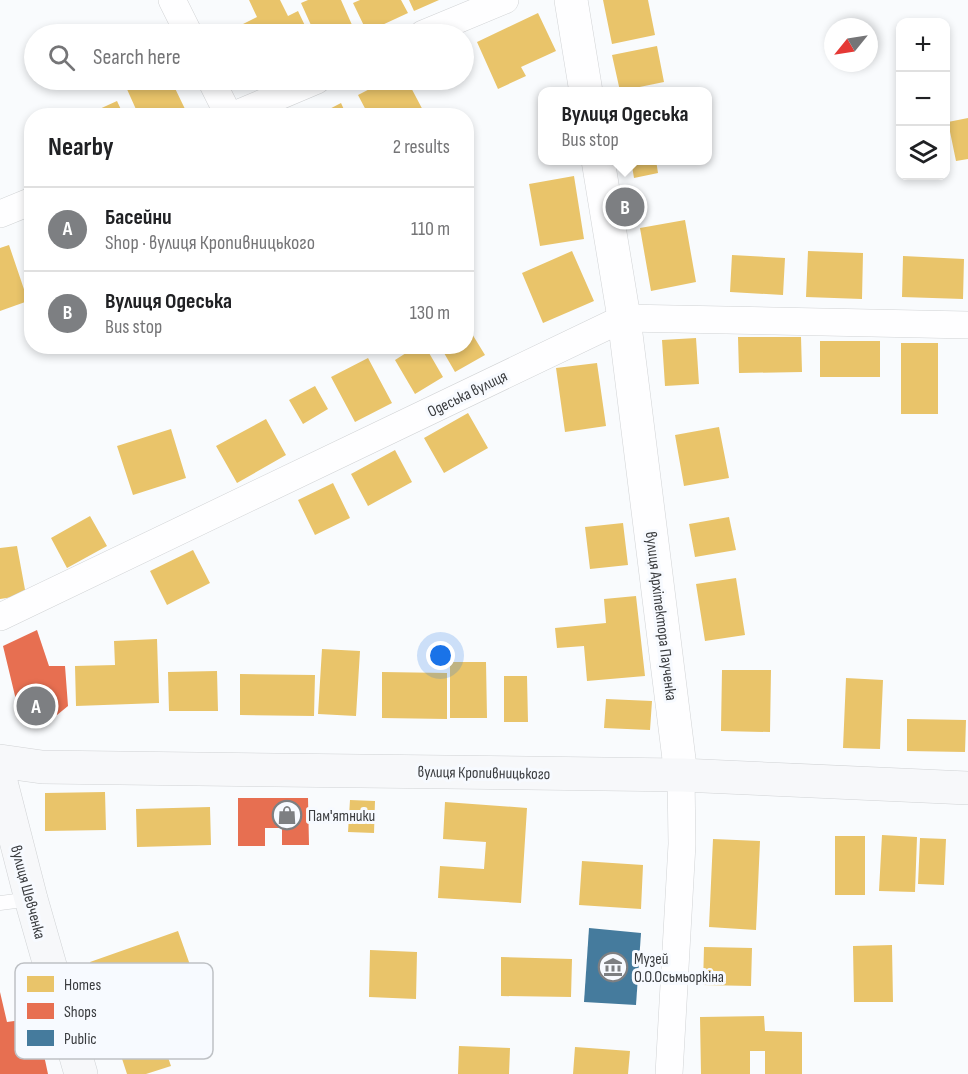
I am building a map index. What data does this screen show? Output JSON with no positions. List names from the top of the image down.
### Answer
{
  "streets": {
    "main road": ["вулиця Кропивницького", "вулиця Шевченка"],
    "street": ["Одеська вулиця", "вулиця Архітектора Паученка"]
  },
  "crossings": [
    ["Одеська вулиця", "вулиця Архітектора Паученка"],
    ["вулиця Архітектора Паученка", "вулиця Кропивницького"]
  ],
  "places": {
    "shop": ["Пам'ятники"],
    "museum": ["Музей О.О.Осьмьоркіна"]
  },
  "legend": ["Homes", "Shops", "Public"],
  "north": "bottom left",
  "page": {
    "map_buttons": ["+", "−"],
    "search": "Search here",
    "popup": ["Вулиця Одеська", "Bus stop"],
    "heading": ["Nearby", "2 results"],
    "pins": ["B", "A"],
    "list": [
      {
        "mark": "A",
        "name": "Басейни",
        "note": "Shop · вулиця Кропивницького",
        "value": "110 m"
      },
      {
        "mark": "B",
        "name": "Вулиця Одеська",
        "note": "Bus stop",
        "value": "130 m"
      }
    ]
  }
}
